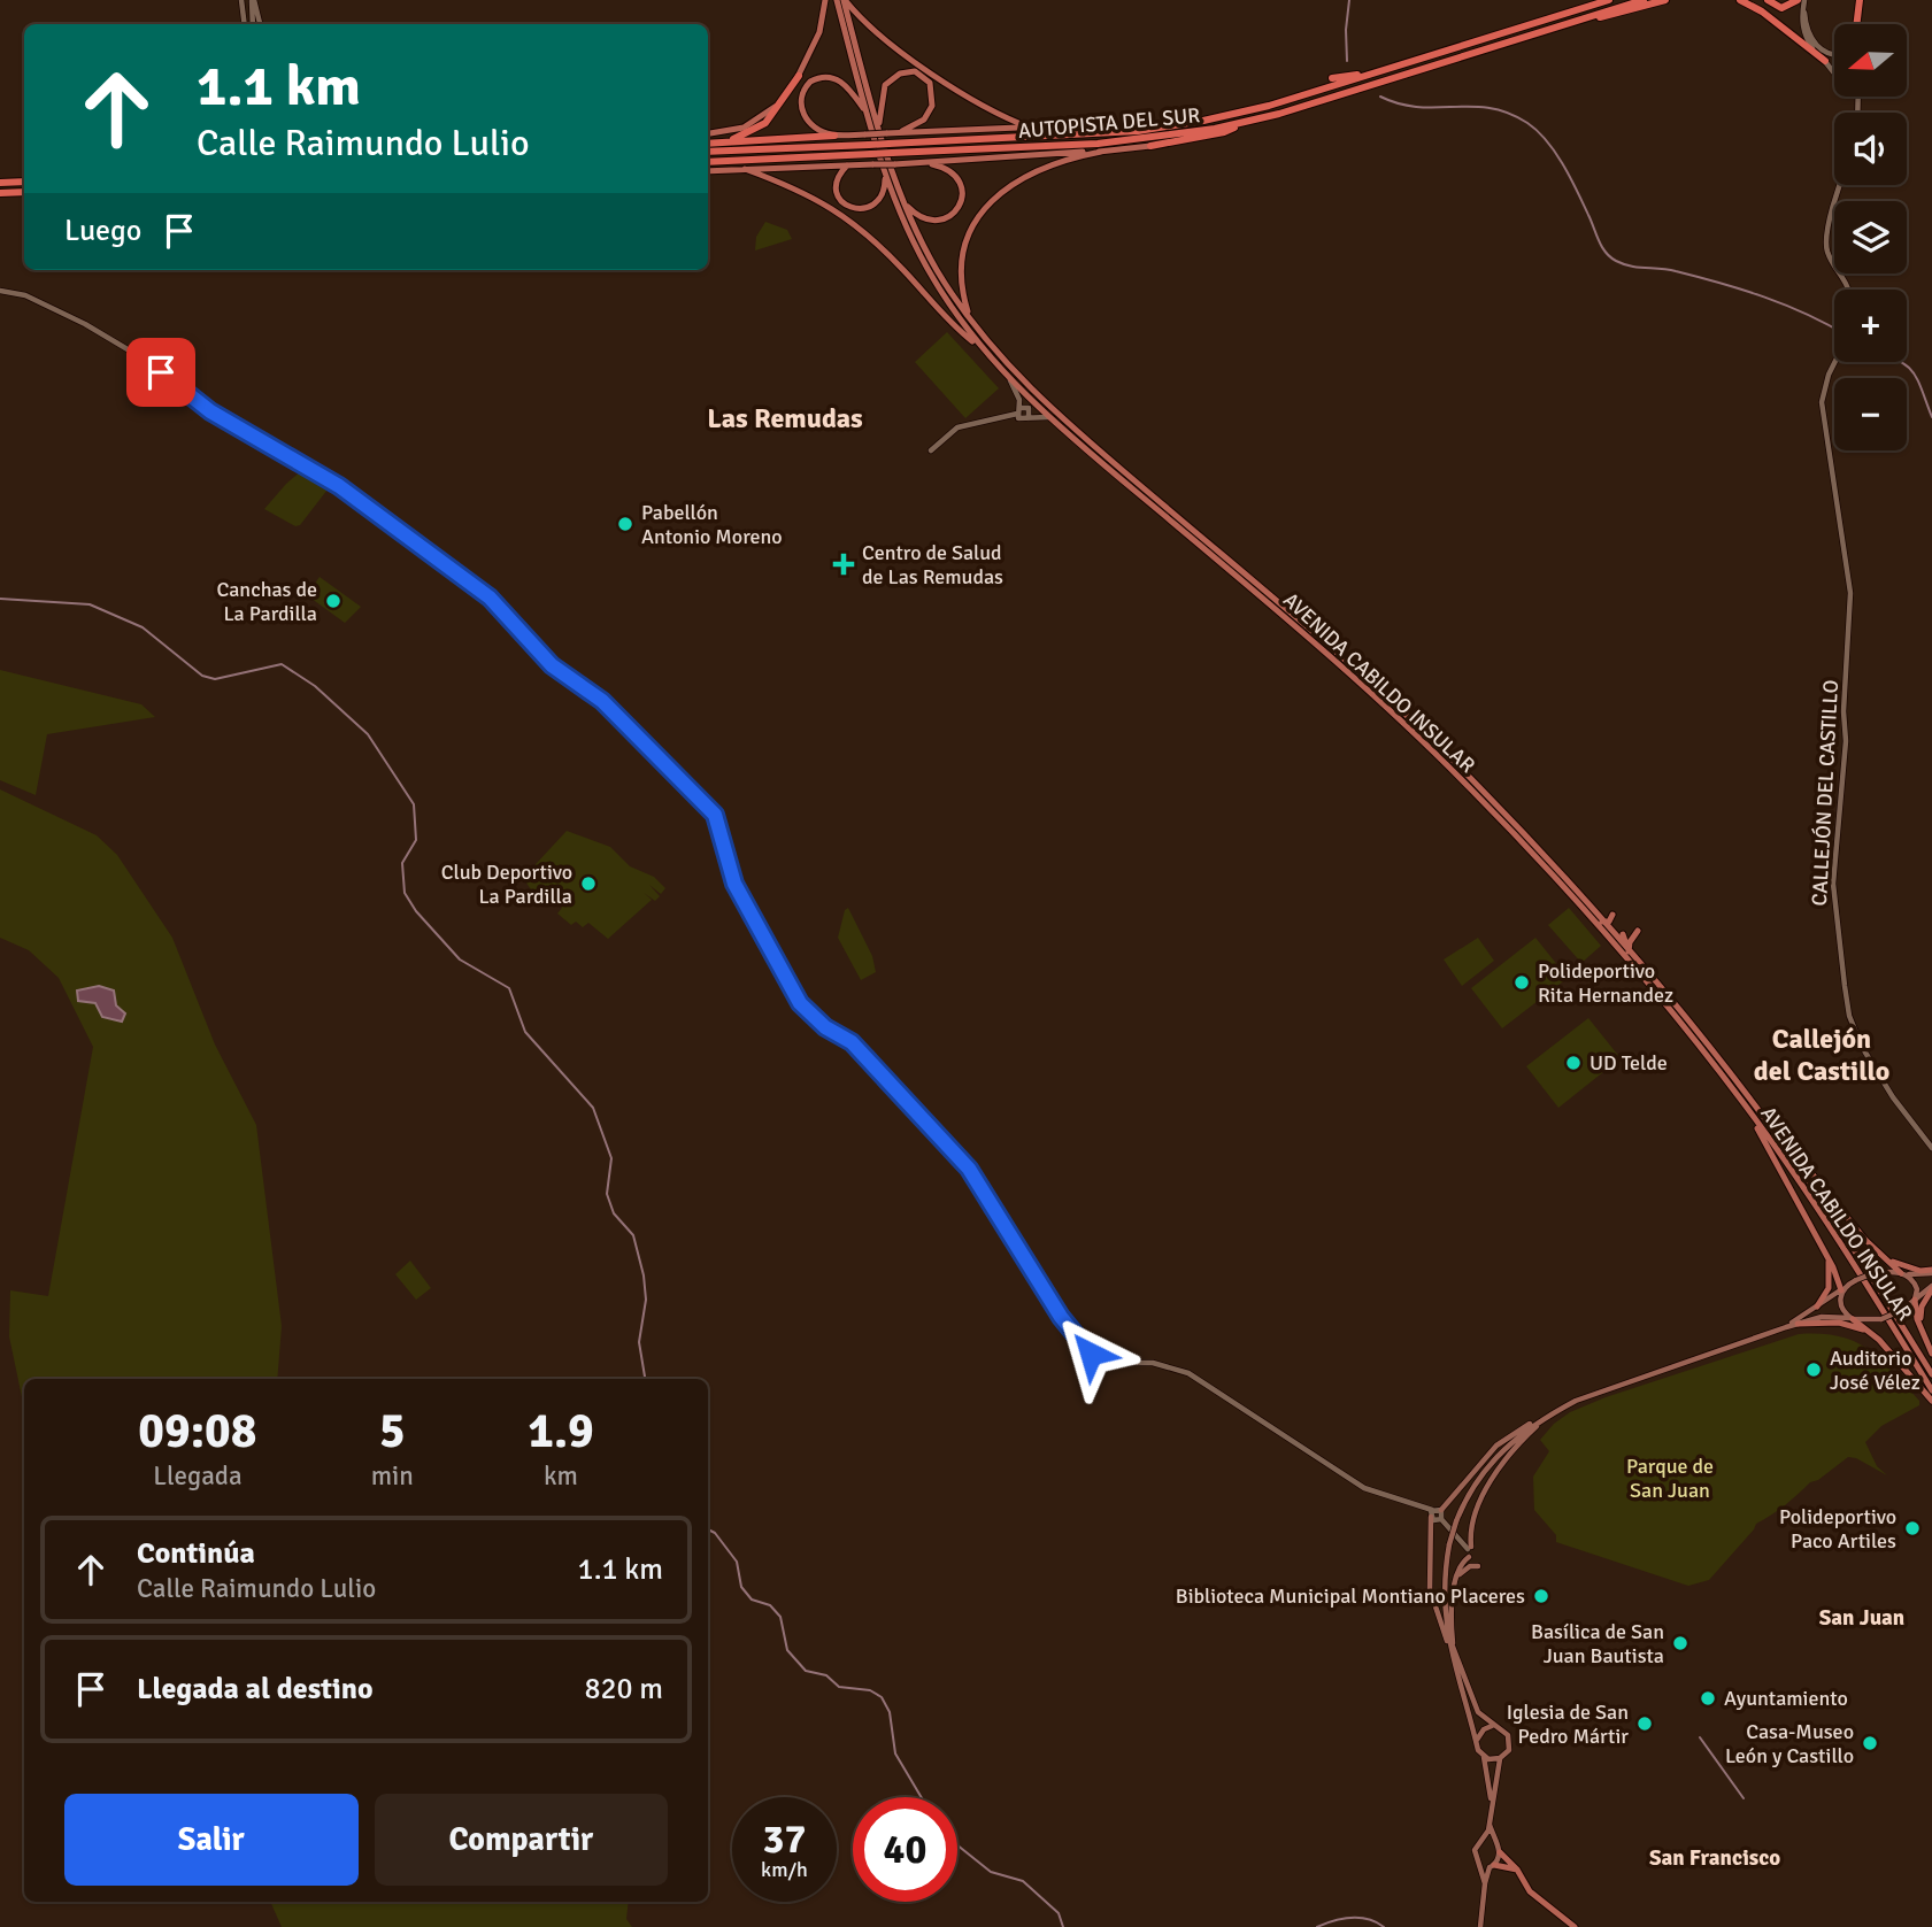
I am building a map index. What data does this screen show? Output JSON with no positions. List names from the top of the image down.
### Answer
{
  "streets": {
    "highway": ["AUTOPISTA DEL SUR"],
    "main road": ["AVENIDA CABILDO INSULAR"],
    "street": ["CALLEJÓN DEL CASTILLO"]
  },
  "crossings": [
    ["AUTOPISTA DEL SUR", "AVENIDA CABILDO INSULAR"]
  ],
  "districts": [
    "Las Remudas",
    "Callejón del Castillo",
    "San Juan",
    "San Francisco"
  ],
  "parks": ["Parque de San Juan"],
  "places": {
    "other": [
      "Pabellón Antonio Moreno",
      "Canchas de La Pardilla",
      "Club Deportivo La Pardilla",
      "Polideportivo Rita Hernandez",
      "UD Telde",
      "Auditorio José Vélez",
      "Polideportivo Paco Artiles",
      "Biblioteca Municipal Montiano Placeres",
      "Basílica de San Juan Bautista",
      "Ayuntamiento",
      "Iglesia de San Pedro Mártir",
      "Casa-Museo León y Castillo"
    ],
    "health": ["Centro de Salud de Las Remudas"]
  },
  "north": "left",
  "page": {
    "map_buttons": ["+", "−"],
    "turn": ["1.1 km", "Calle Raimundo Lulio"],
    "then": "Luego",
    "eta": [
      "09:08",
      "Llegada",
      "5",
      "min",
      "1.9",
      "km"
    ],
    "list": [
      {
        "name": "Continúa",
        "note": "Calle Raimundo Lulio",
        "value": "1.1 km"
      },
      {
        "name": "Llegada al destino",
        "value": "820 m"
      }
    ],
    "buttons": ["Salir", "Compartir"],
    "speed": "37 km/h",
    "limit": "40"
  }
}
